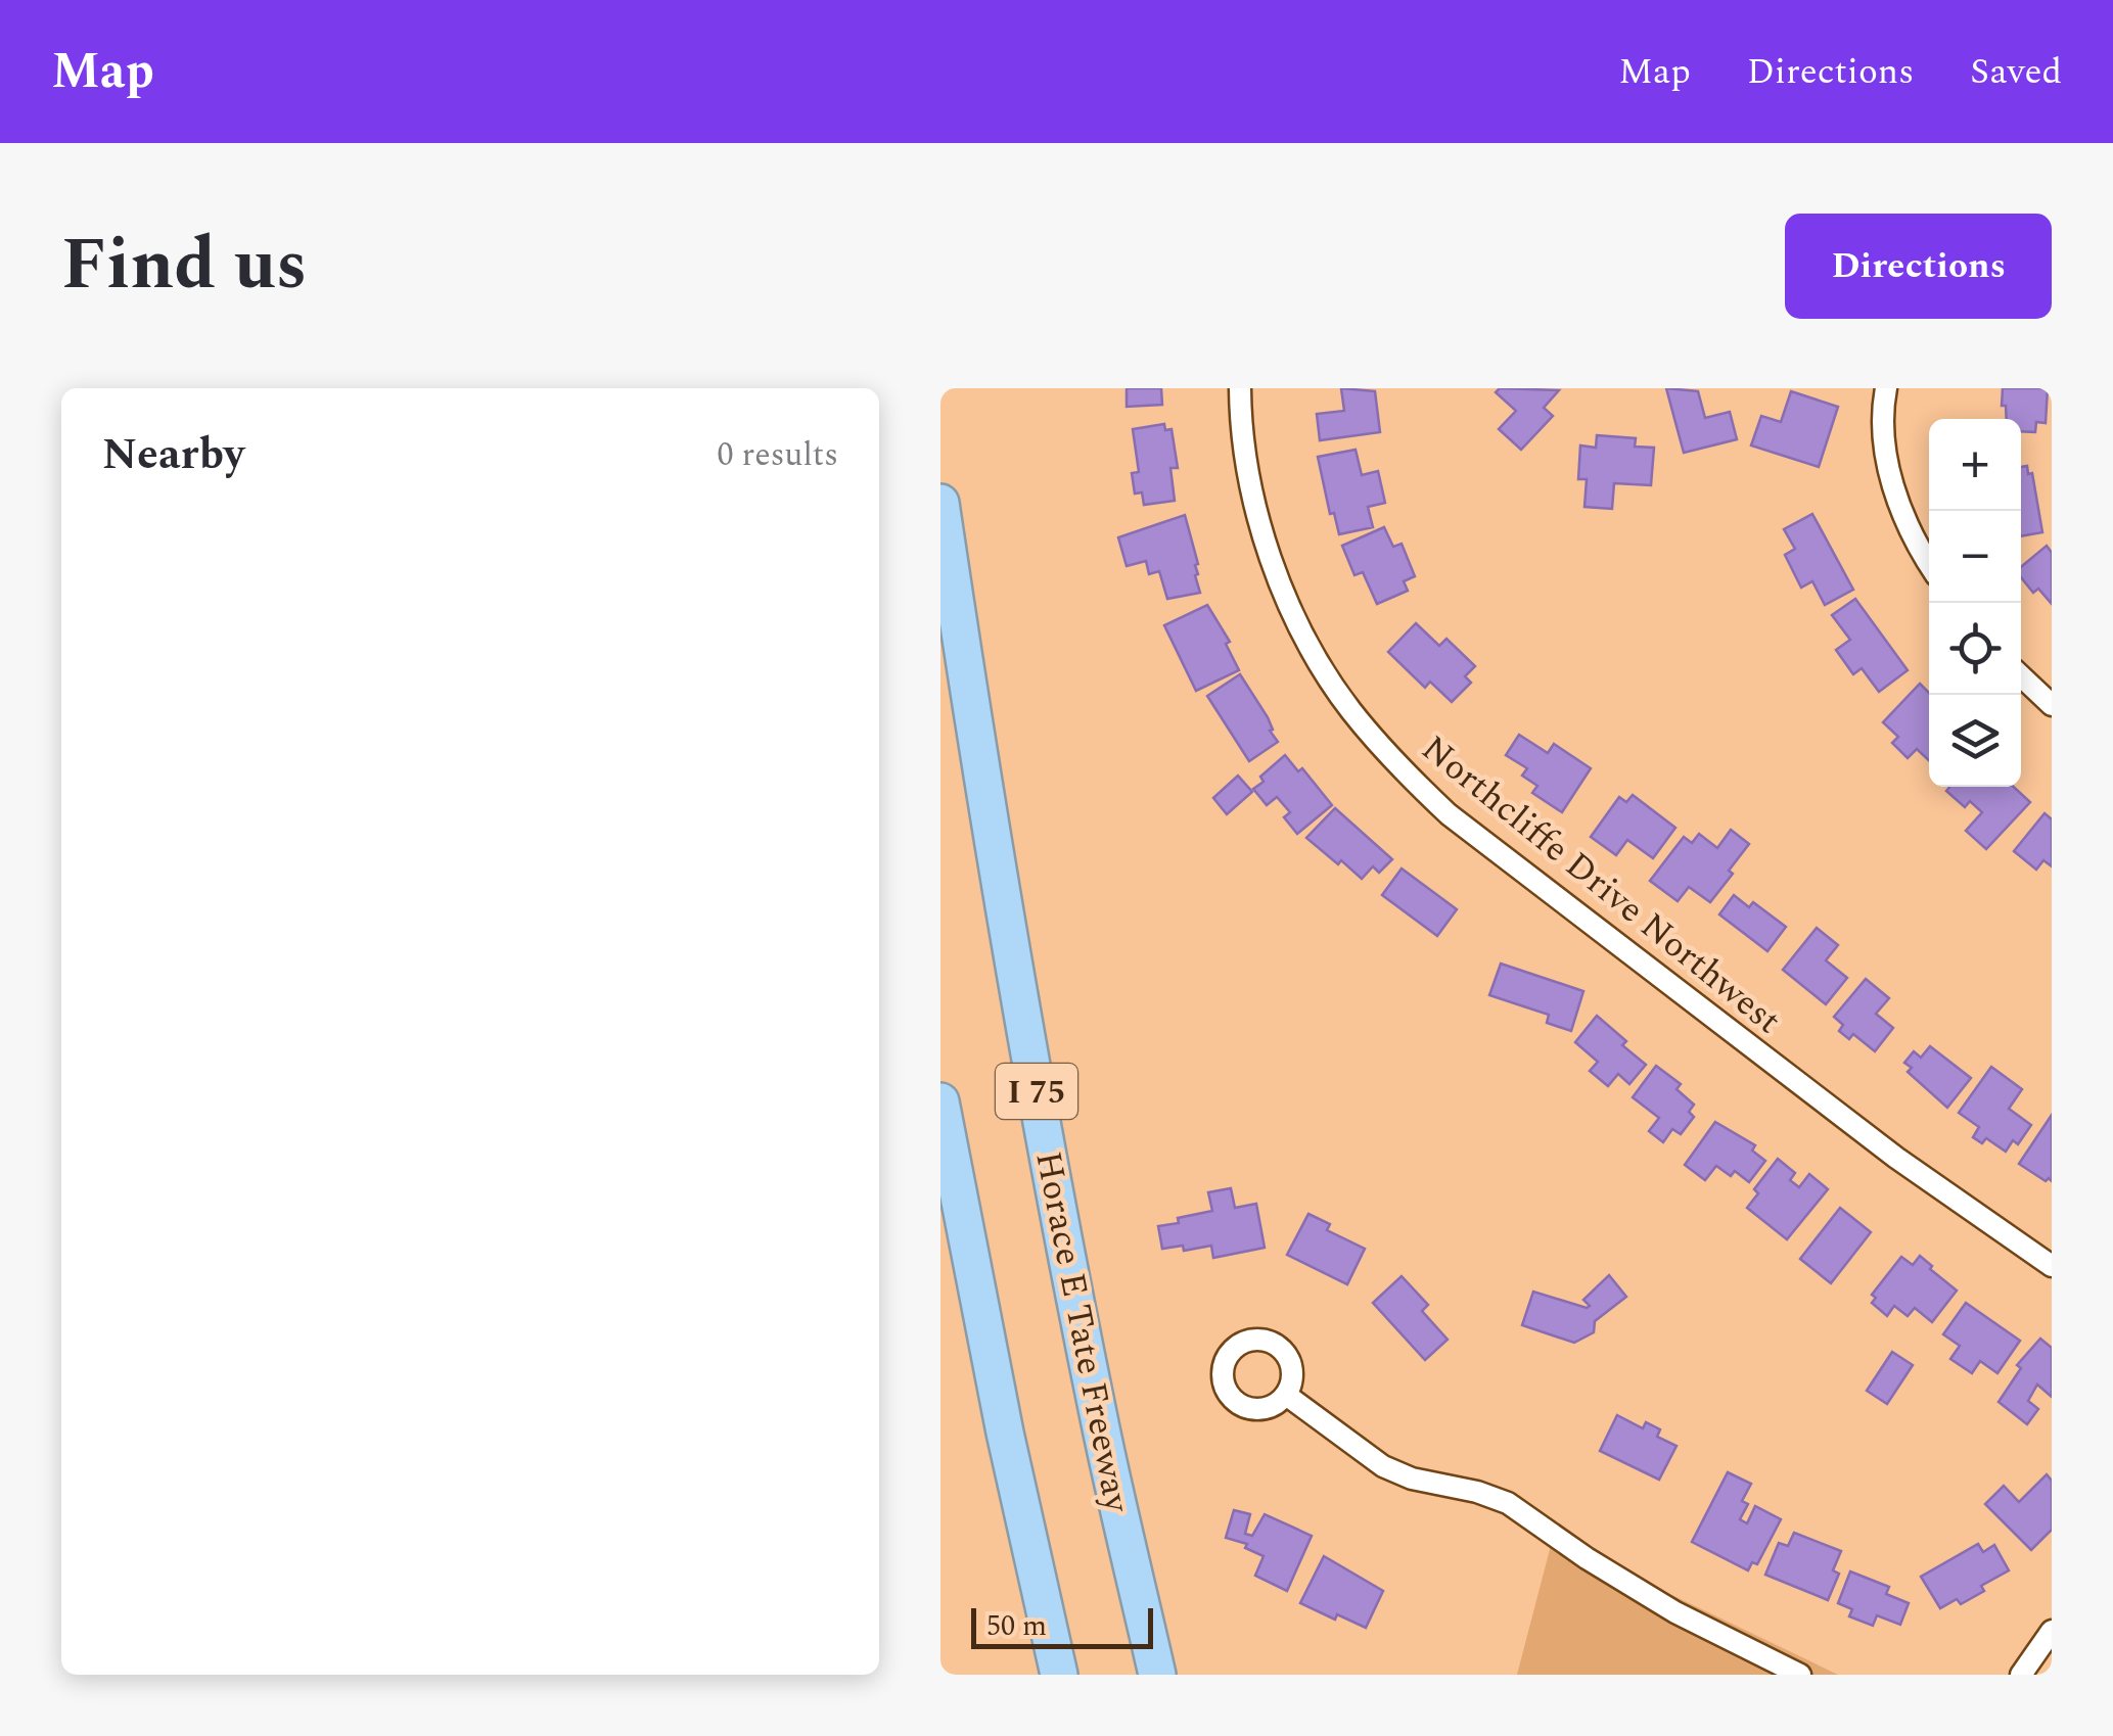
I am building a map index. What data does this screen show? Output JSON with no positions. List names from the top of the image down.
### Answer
{
  "streets": {
    "highway": ["I 75", "Horace E Tate Freeway"],
    "street": ["Northcliffe Drive Northwest"]
  },
  "scale_bar": "50 m",
  "page": {
    "header": "Map",
    "nav": ["Map", "Directions", "Saved"],
    "title": "Find us",
    "buttons": "Directions",
    "heading": ["Nearby", "0 results"],
    "map_buttons": ["+", "−"],
    "scale": "50 m"
  }
}
